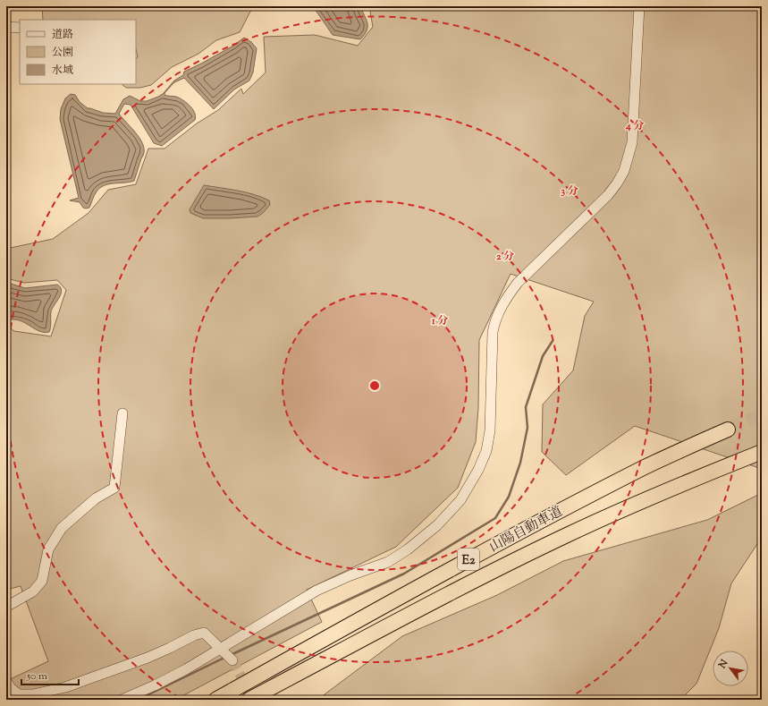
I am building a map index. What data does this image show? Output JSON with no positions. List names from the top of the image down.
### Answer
{
  "streets": {
    "highway": ["山陽自動車道", "E2"]
  },
  "legend": ["道路", "公園", "水域"],
  "scale_bar": "50 m",
  "north": "top left",
  "rings": [
    "4 分",
    "3 分",
    "2 分",
    "1 分"
  ]
}
